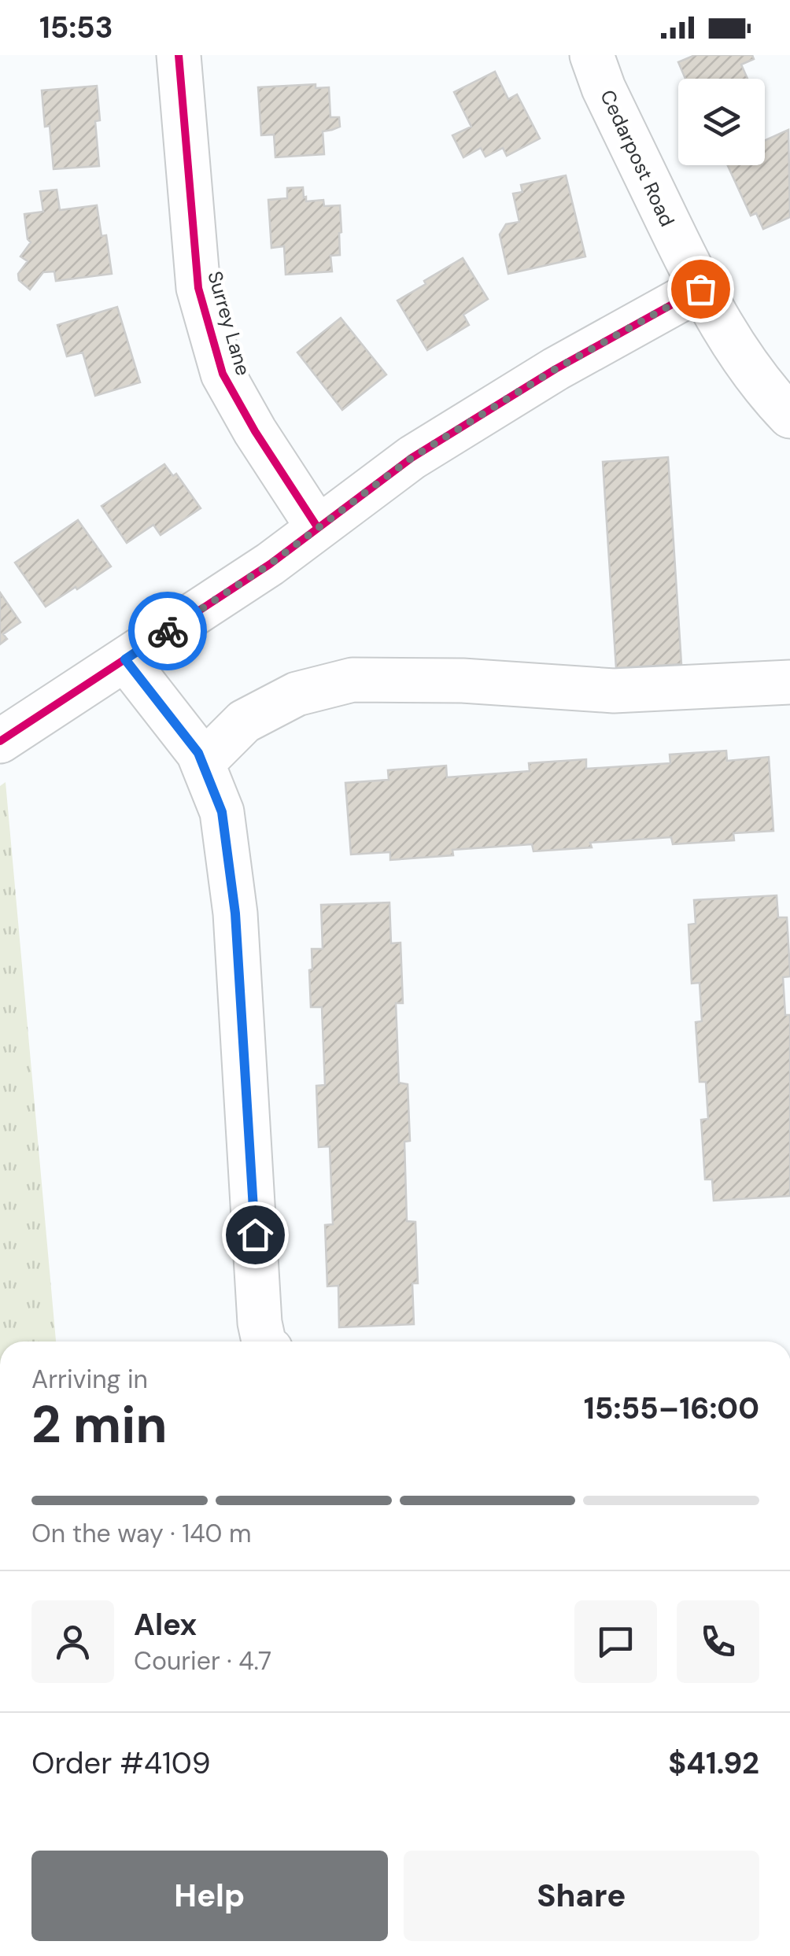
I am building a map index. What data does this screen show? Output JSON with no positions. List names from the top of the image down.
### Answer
{
  "streets": {
    "street": ["Cedarpost Road", "Surrey Lane"]
  },
  "page": {
    "status": "15:53",
    "heading": ["2 min", "Arriving in", "15:55–16:00"],
    "panel": [
      "Alex",
      "Courier · 4.7",
      "Order #4109",
      "$41.92"
    ],
    "bar": "On the way · 140 m",
    "buttons": ["Help", "Share"]
  }
}
